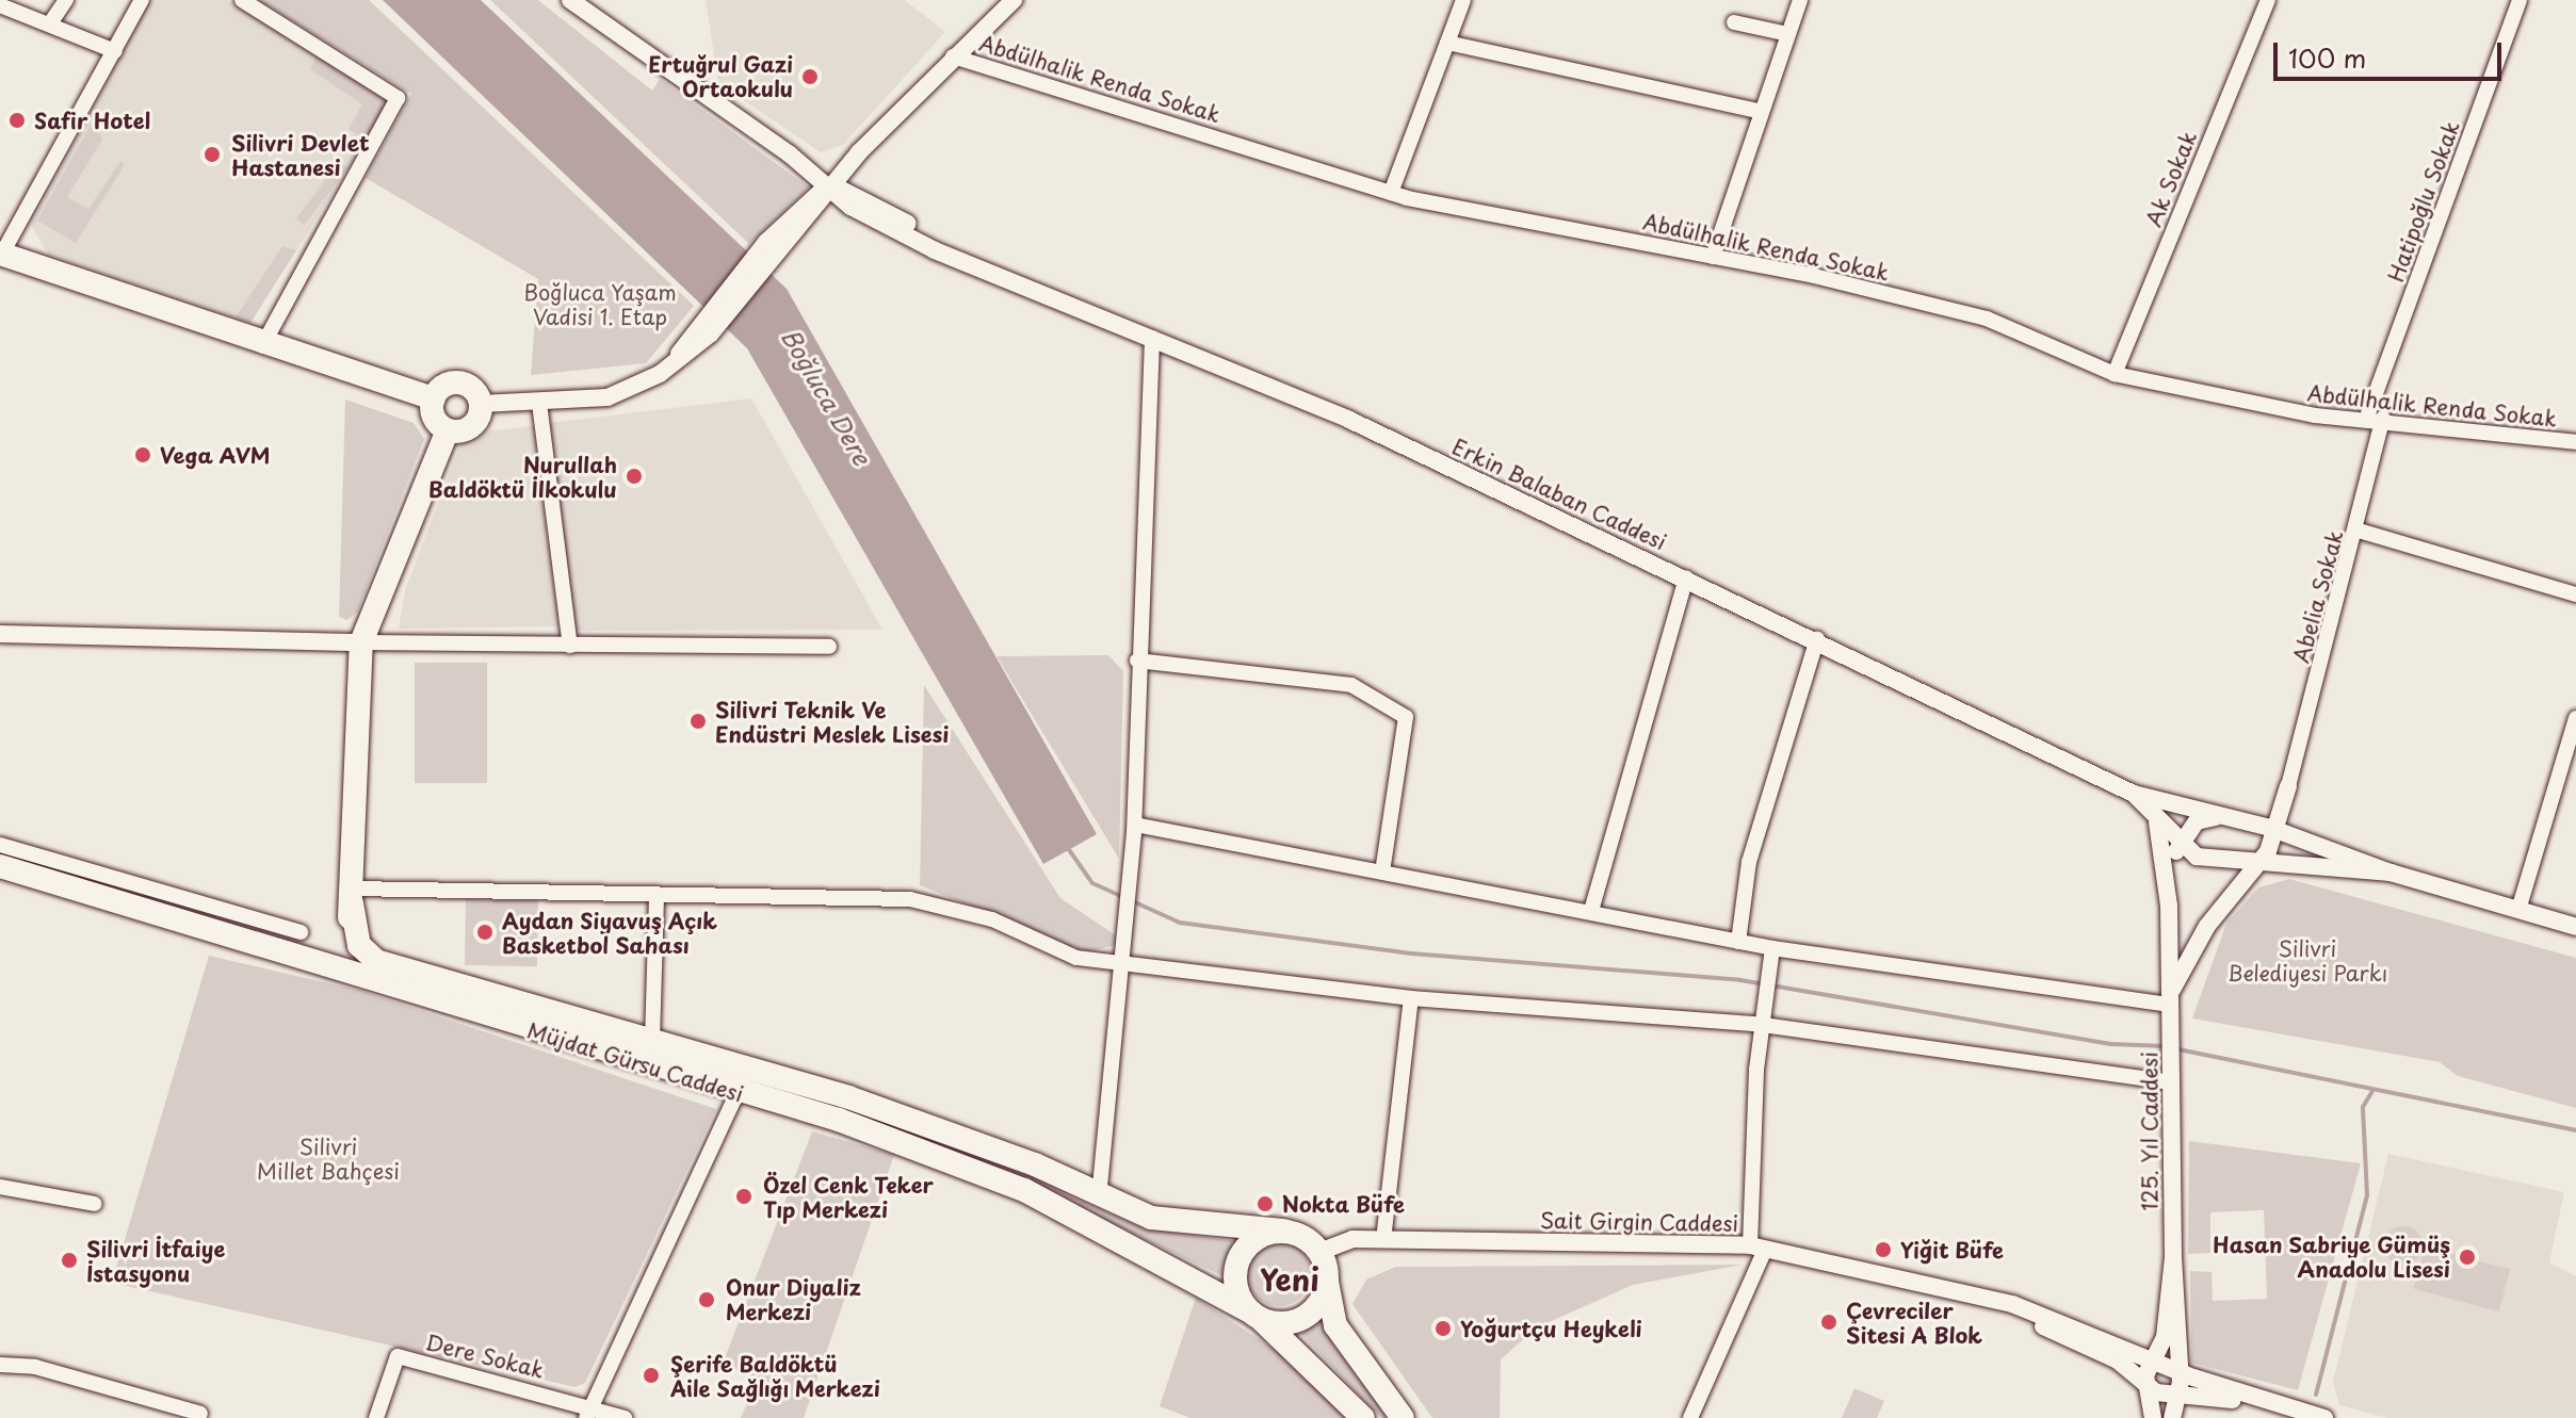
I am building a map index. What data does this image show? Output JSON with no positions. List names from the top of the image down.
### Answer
{
  "streets": {
    "main road": ["Müjdat Gürsu Caddesi"],
    "street": [
      "Abdülhalik Renda Sokak",
      "Ak Sokak",
      "Hatipoğlu Sokak",
      "Erkin Balaban Caddesi",
      "Abelia Sokak",
      "125. Yıl Caddesi",
      "Sait Girgin Caddesi",
      "Dere Sokak"
    ]
  },
  "crossings": [
    ["Abdülhalik Renda Sokak", "Ak Sokak"],
    ["Abdülhalik Renda Sokak", "Hatipoğlu Sokak"],
    ["Abdülhalik Renda Sokak", "Abelia Sokak"],
    ["Hatipoğlu Sokak", "Abelia Sokak"],
    ["Müjdat Gürsu Caddesi", "Sait Girgin Caddesi"],
    ["125. Yıl Caddesi", "Sait Girgin Caddesi"]
  ],
  "districts": ["Yeni"],
  "water": ["Boğluca Dere"],
  "parks": ["Boğluca Yaşam Vadisi 1. Etap", "Silivri Belediyesi Parkı", "Silivri Millet Bahçesi"],
  "places": [
    "Ertuğrul Gazi Ortaokulu",
    "Safir Hotel",
    "Silivri Devlet Hastanesi",
    "Vega AVM",
    "Nurullah Baldöktü İlkokulu",
    "Silivri Teknik Ve Endüstri Meslek Lisesi",
    "Aydan Siyavuş Açık Basketbol Sahası",
    "Özel Cenk Teker Tıp Merkezi",
    "Nokta Büfe",
    "Yiğit Büfe",
    "Hasan Sabriye Gümüş Anadolu Lisesi",
    "Silivri İtfaiye İstasyonu",
    "Onur Diyaliz Merkezi",
    "Çevreciler Sitesi A Blok",
    "Yoğurtçu Heykeli",
    "Şerife Baldöktü Aile Sağlığı Merkezi"
  ],
  "scale_bar": "100 m"
}
